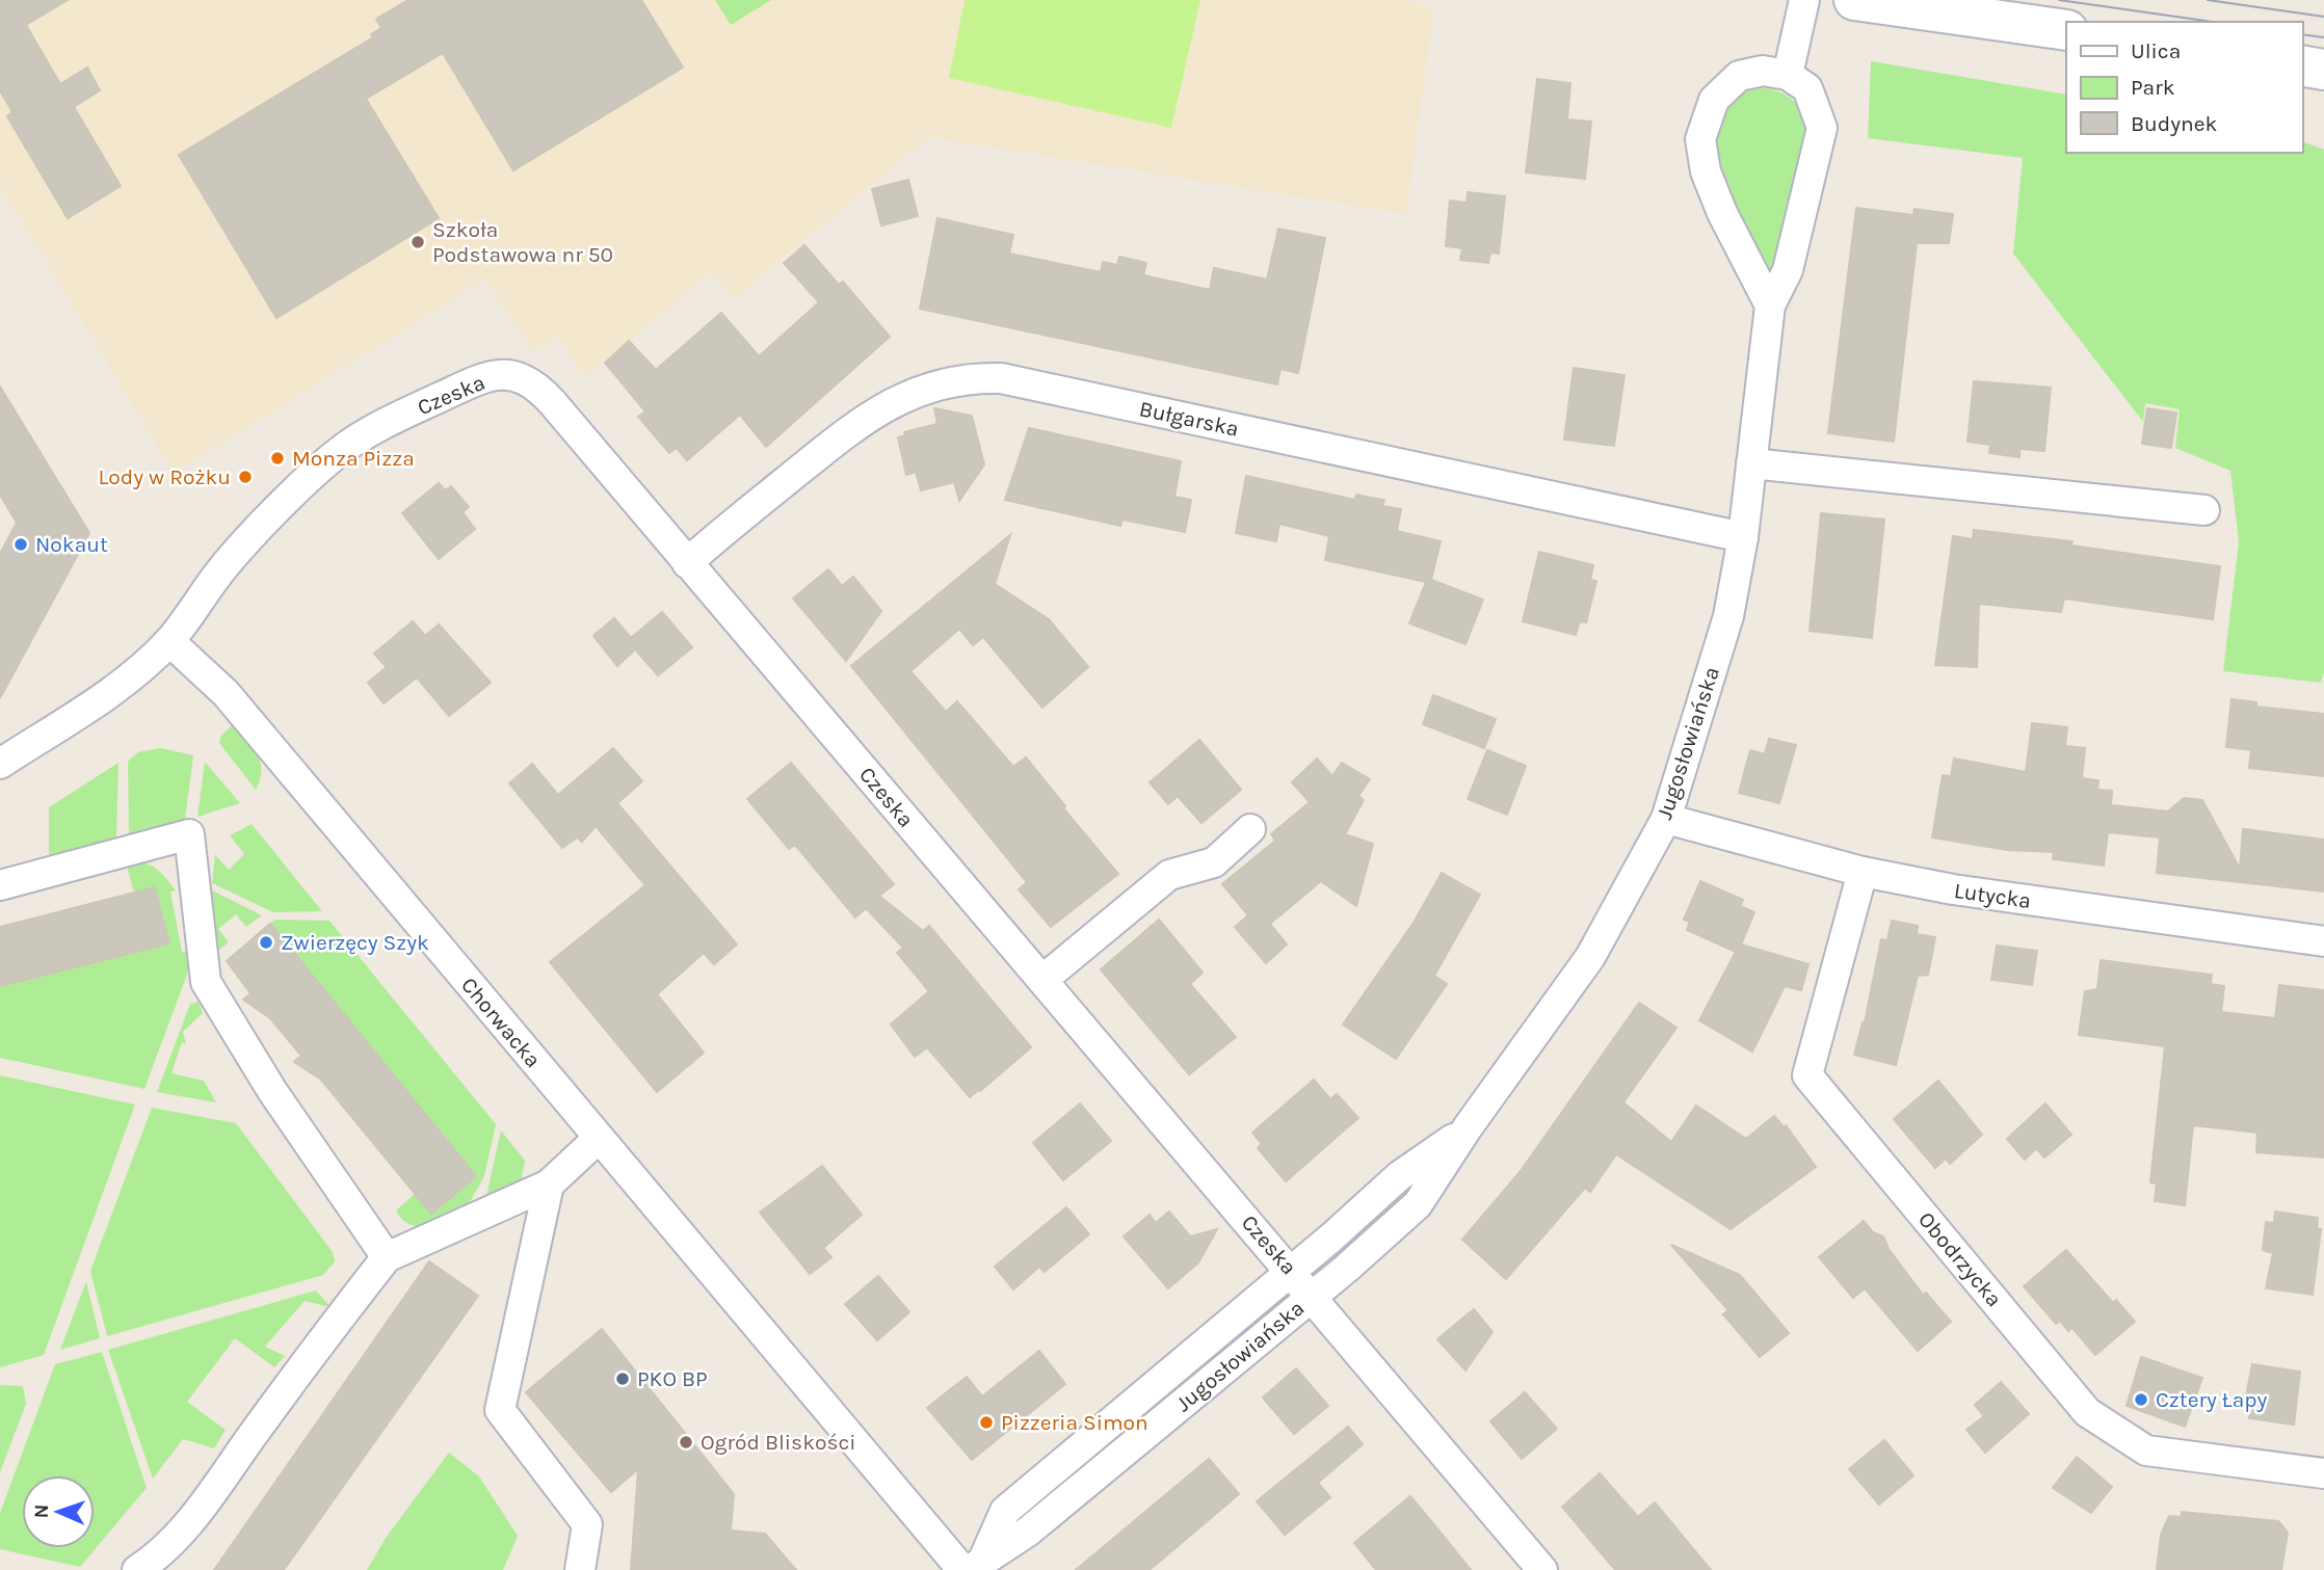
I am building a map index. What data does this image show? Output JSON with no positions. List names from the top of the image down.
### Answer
{
  "streets": {
    "street": [
      "Czeska",
      "Bułgarska",
      "Jugosłowiańska",
      "Lutycka",
      "Chorwacka",
      "Obodrzycka"
    ]
  },
  "crossings": [
    ["Czeska", "Bułgarska"],
    ["Czeska", "Jugosłowiańska"],
    ["Czeska", "Chorwacka"],
    ["Bułgarska", "Jugosłowiańska"],
    ["Jugosłowiańska", "Lutycka"],
    ["Jugosłowiańska", "Chorwacka"],
    ["Lutycka", "Obodrzycka"]
  ],
  "places": [
    "Szkoła Podstawowa nr 50",
    "Monza Pizza",
    "Lody w Rożku",
    "Nokaut",
    "Zwierzęcy Szyk",
    "PKO BP",
    "Cztery Łapy",
    "Pizzeria Simon",
    "Ogród Bliskości"
  ],
  "legend": ["Ulica", "Park", "Budynek"],
  "north": "left"
}
